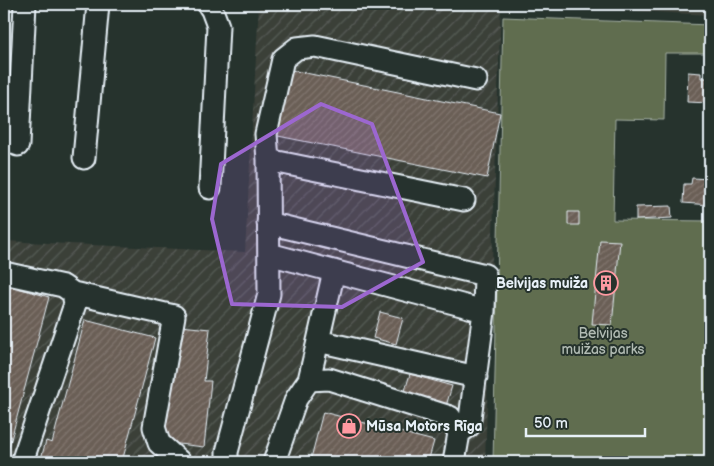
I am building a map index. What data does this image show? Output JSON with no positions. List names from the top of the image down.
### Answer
{
  "parks": ["Belvijas muižas parks"],
  "places": {
    "building": ["Belvijas muiža"],
    "shop": ["Mūsa Motors Rīga"]
  },
  "scale_bar": "50 m"
}
